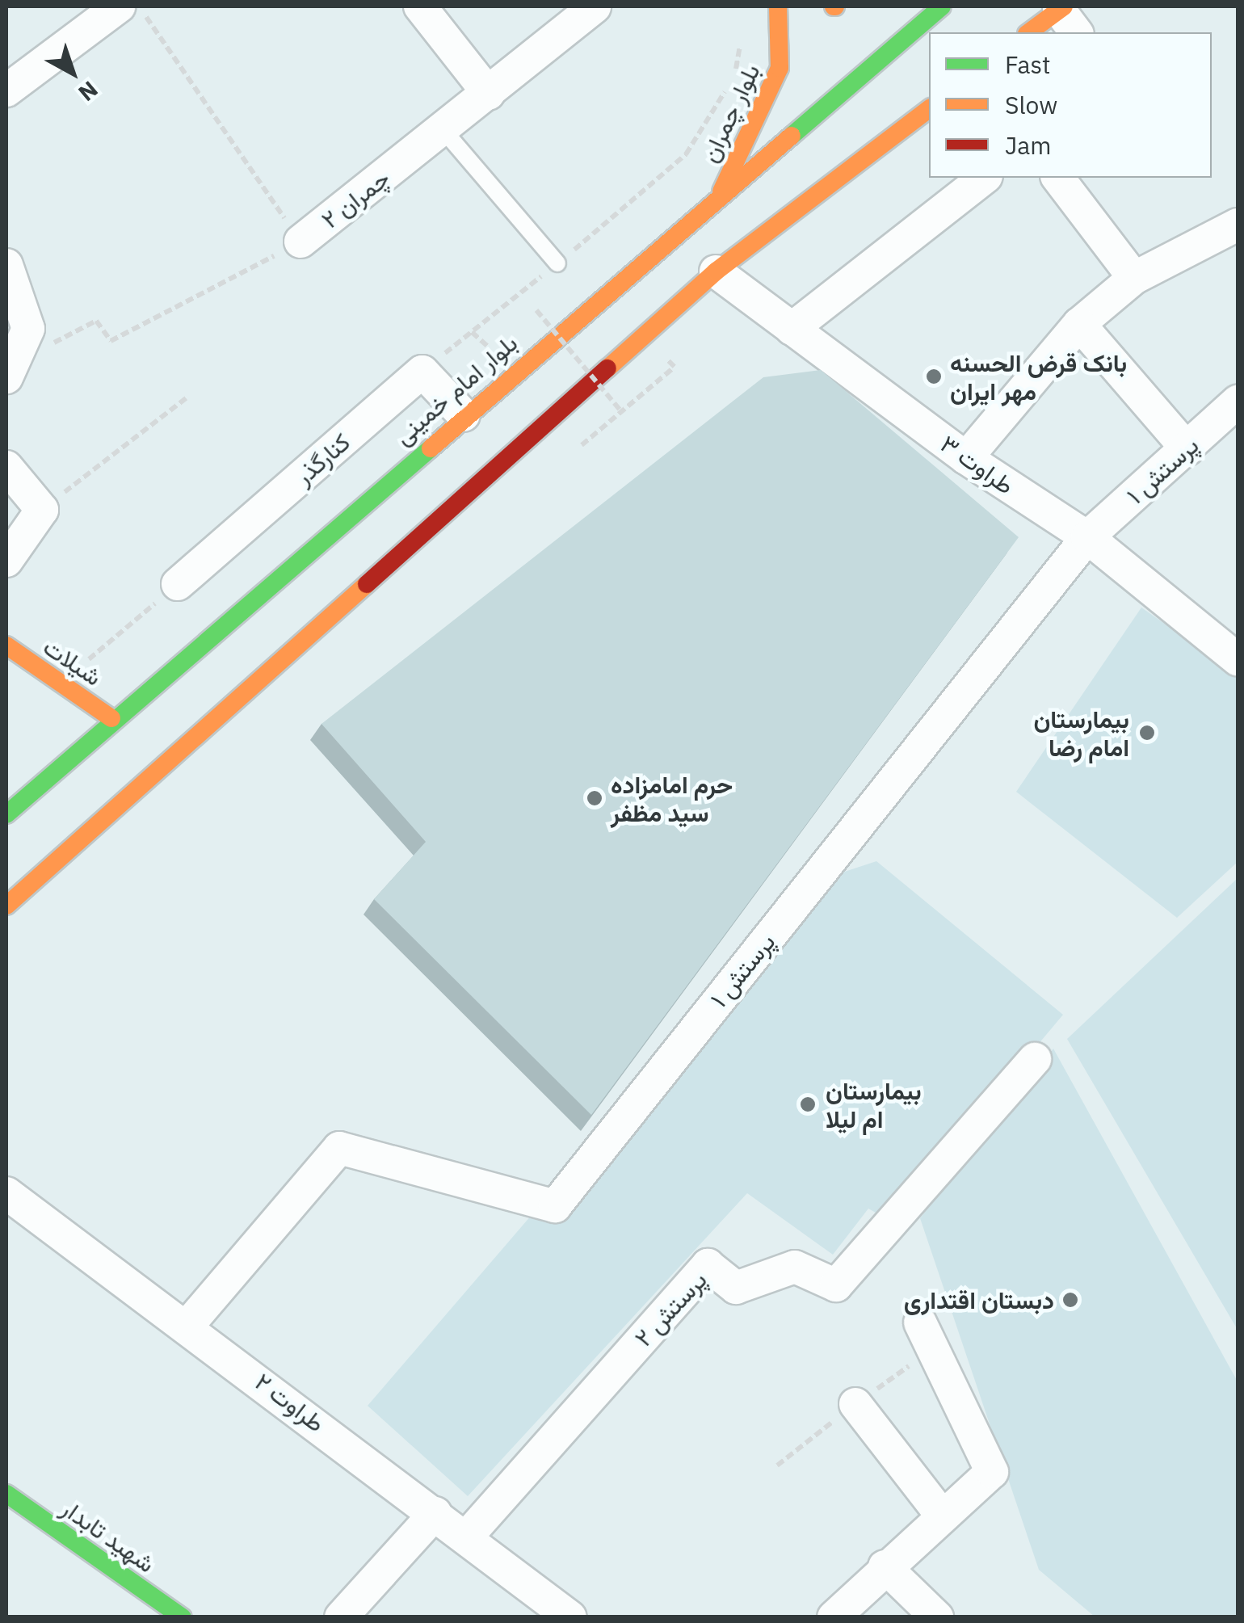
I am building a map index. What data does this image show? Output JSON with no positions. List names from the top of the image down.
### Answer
{
  "streets": {
    "main road": [
      "بلوار چمران",
      "بلوار امام خمینی",
      "شیلات",
      "شهید تابدار"
    ],
    "street": [
      "چمران ۲",
      "کنارگذر",
      "طراوت ۳",
      "پرستش ۱",
      "پرستش ۲",
      "طراوت ۲"
    ]
  },
  "crossings": [
    ["بلوار چمران", "بلوار امام خمینی"],
    ["بلوار امام خمینی", "شیلات"],
    ["طراوت ۳", "پرستش ۱"],
    ["پرستش ۱", "طراوت ۲"],
    ["پرستش ۲", "طراوت ۲"]
  ],
  "places": [
    "بانک قرض الحسنه مهر ایران",
    "بیمارستان امام رضا",
    "حرم امامزاده سید مظفر",
    "بیمارستان ام لیلا",
    "دبستان اقتداری"
  ],
  "legend": ["Fast", "Slow", "Jam"],
  "north": "bottom right"
}
